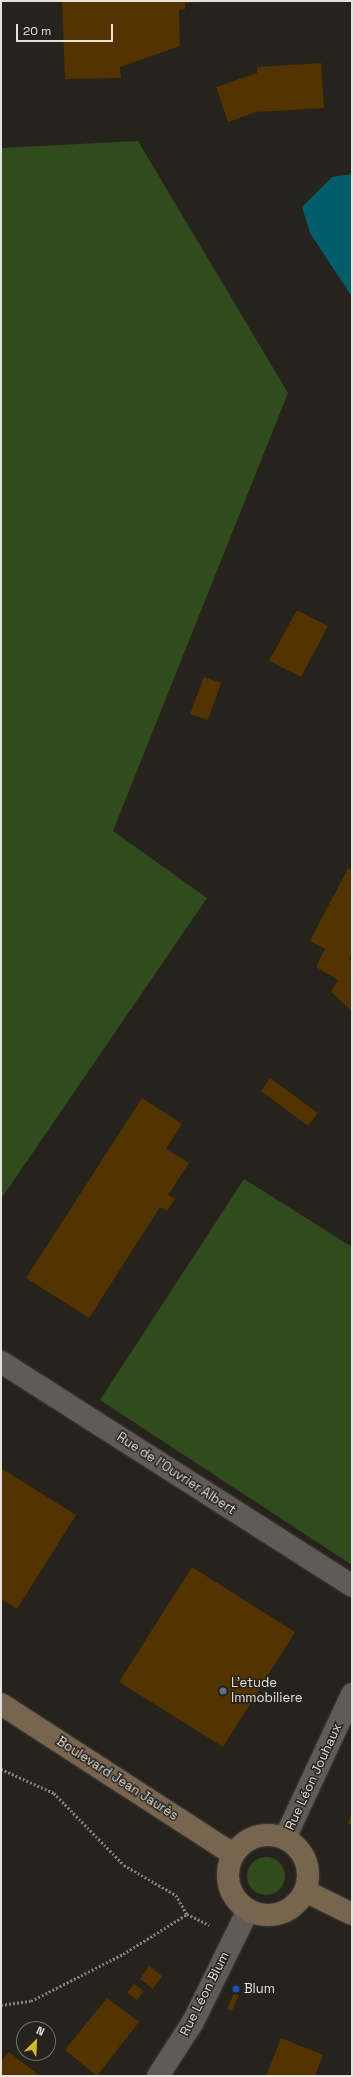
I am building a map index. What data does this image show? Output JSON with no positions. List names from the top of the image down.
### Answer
{
  "streets": {
    "main road": ["Boulevard Jean Jaurès"],
    "street": ["Rue de l'Ouvrier Albert", "Rue Léon Jouhaux", "Rue Léon Blum"]
  },
  "crossings": [
    ["Rue Léon Jouhaux", "Boulevard Jean Jaurès"],
    ["Rue Léon Jouhaux", "Rue Léon Blum"],
    ["Boulevard Jean Jaurès", "Rue Léon Blum"]
  ],
  "places": ["L'etude Immobiliere", "Blum"],
  "scale_bar": "20 m",
  "north": "top right"
}
